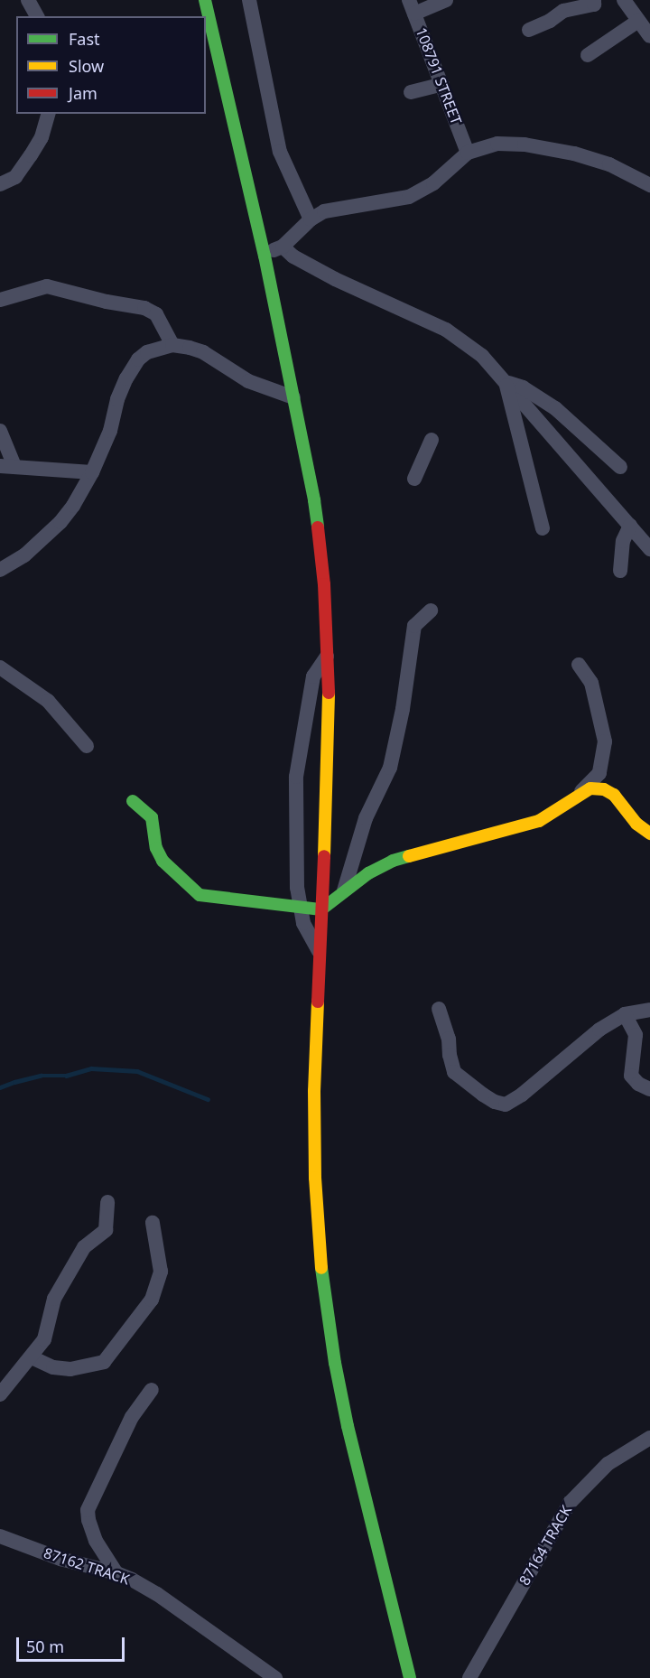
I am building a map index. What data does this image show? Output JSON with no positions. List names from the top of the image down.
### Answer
{
  "streets": {
    "street": ["108791 STREET", "87164 TRACK", "87162 TRACK"]
  },
  "legend": ["Fast", "Slow", "Jam"],
  "scale_bar": "50 m"
}
